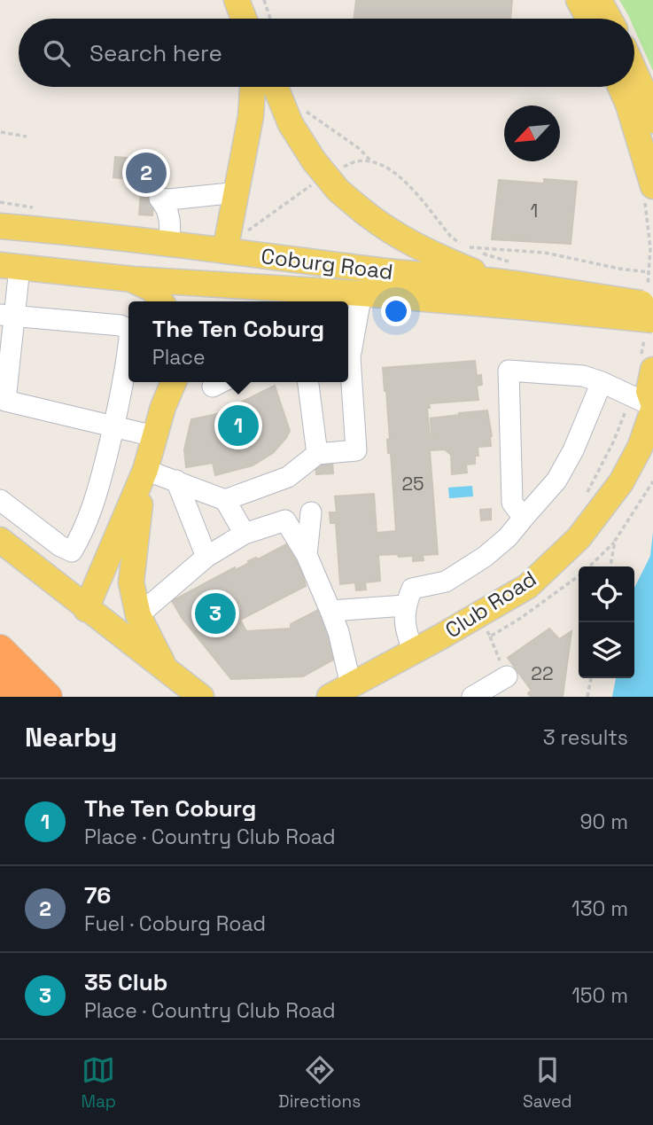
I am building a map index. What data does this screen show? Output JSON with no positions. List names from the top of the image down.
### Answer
{
  "streets": {
    "main road": ["Coburg Road", "Club Road"]
  },
  "house_numbers": ["1", "25", "22"],
  "north": "bottom left",
  "page": {
    "search": "Search here",
    "pins": ["2", "1", "3"],
    "popup": ["The Ten Coburg", "Place"],
    "heading": ["Nearby", "3 results"],
    "list": [
      {
        "mark": "1",
        "name": "The Ten Coburg",
        "note": "Place · Country Club Road",
        "value": "90 m"
      },
      {
        "mark": "2",
        "name": "76",
        "note": "Fuel · Coburg Road",
        "value": "130 m"
      },
      {
        "mark": "3",
        "name": "35 Club",
        "note": "Place · Country Club Road",
        "value": "150 m"
      }
    ],
    "nav": ["Map", "Directions", "Saved"]
  }
}
